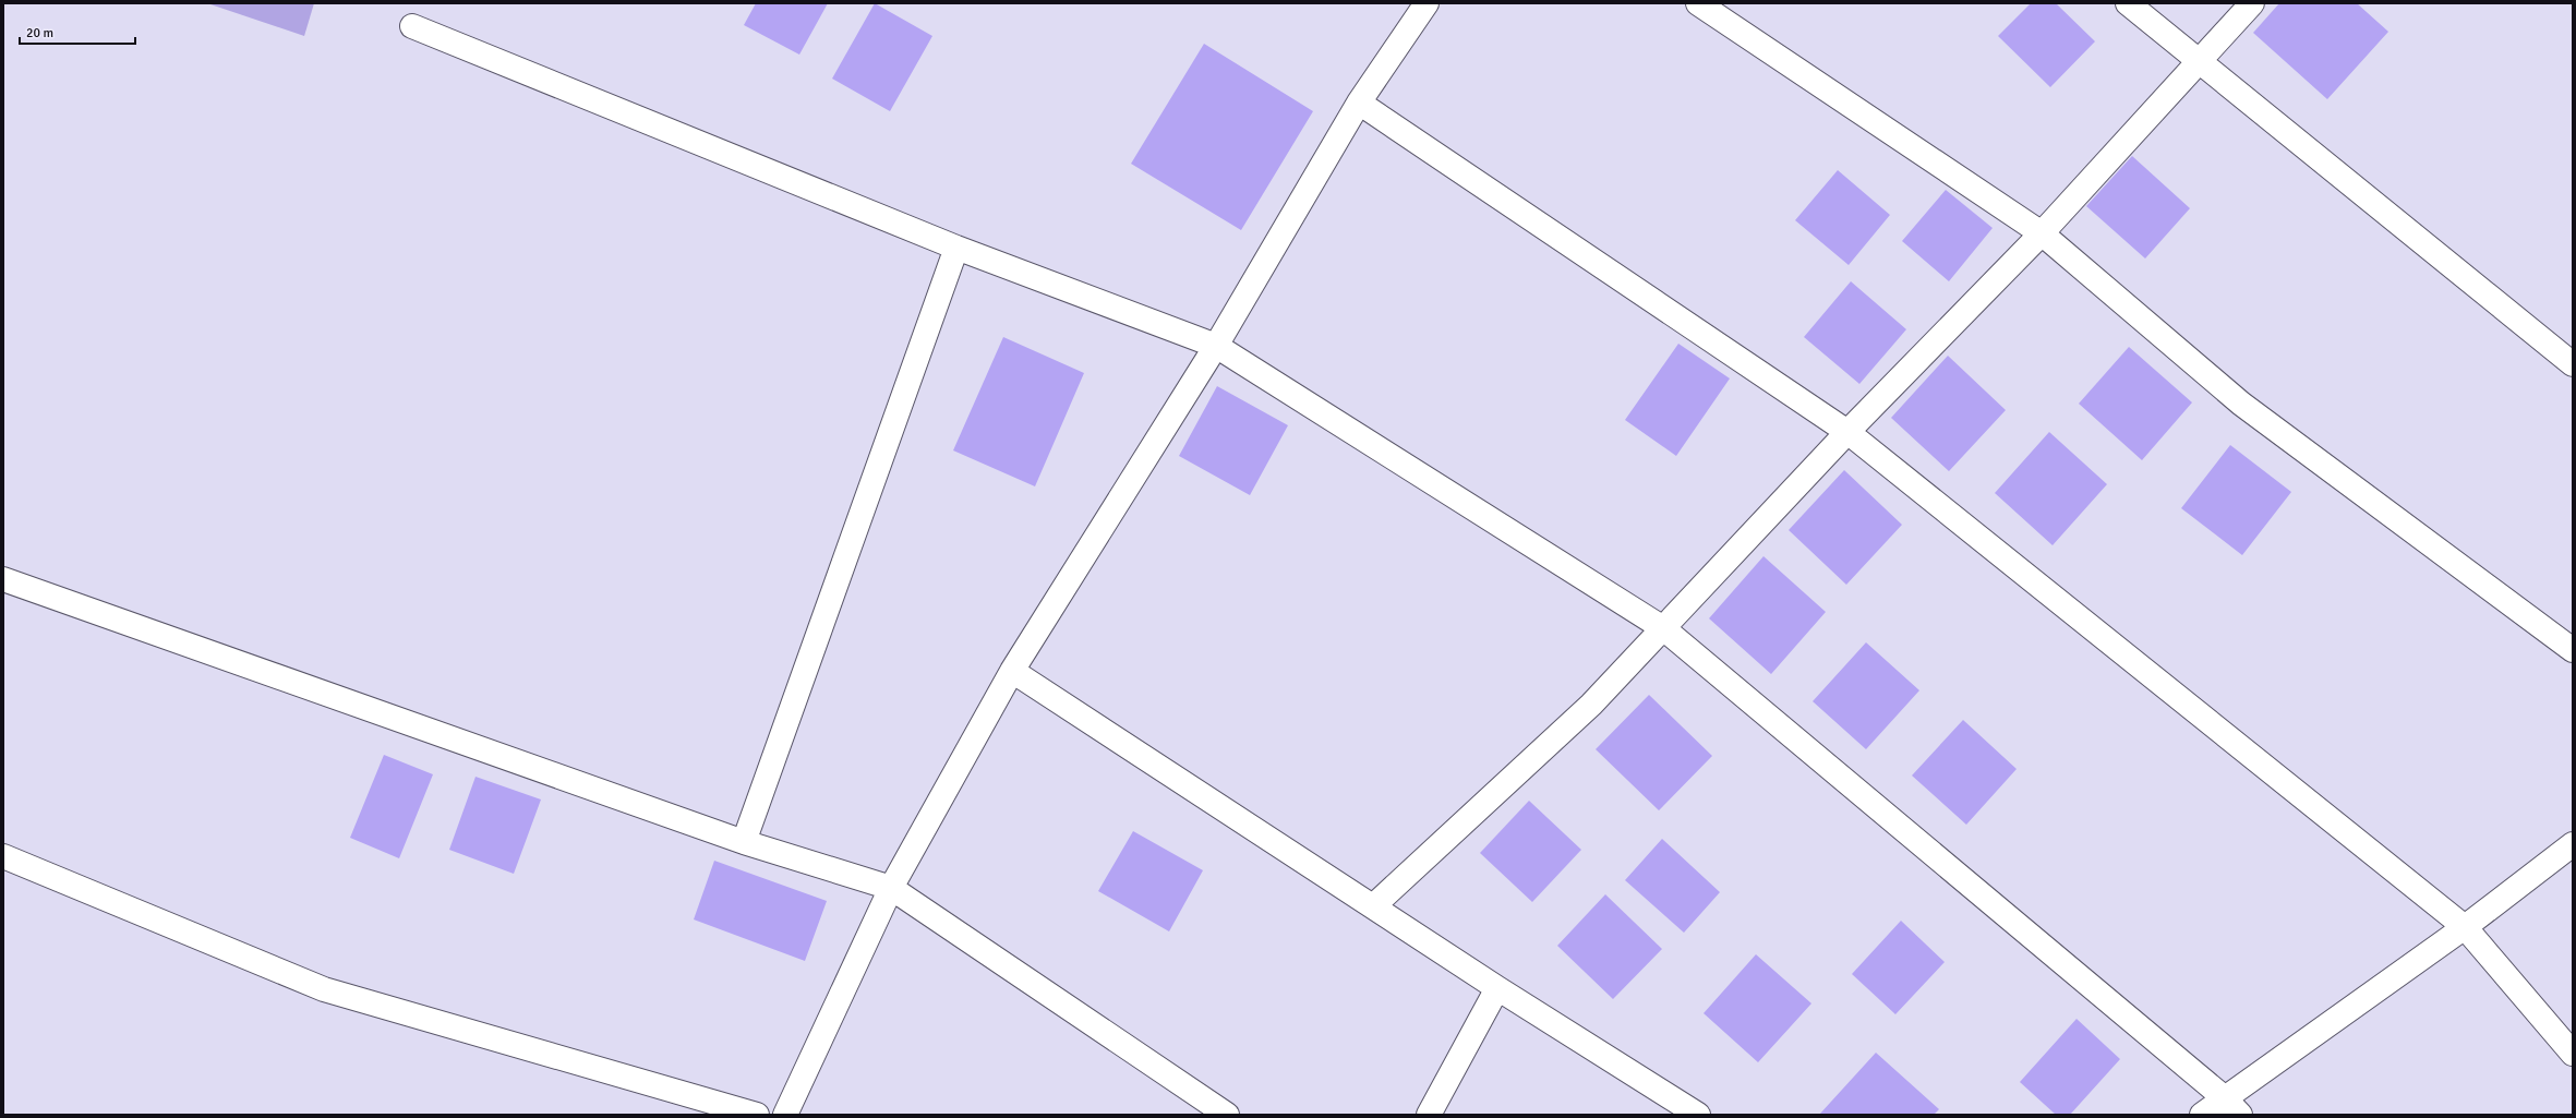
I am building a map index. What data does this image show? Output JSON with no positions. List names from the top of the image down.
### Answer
{
  "scale_bar": "20 m"
}
